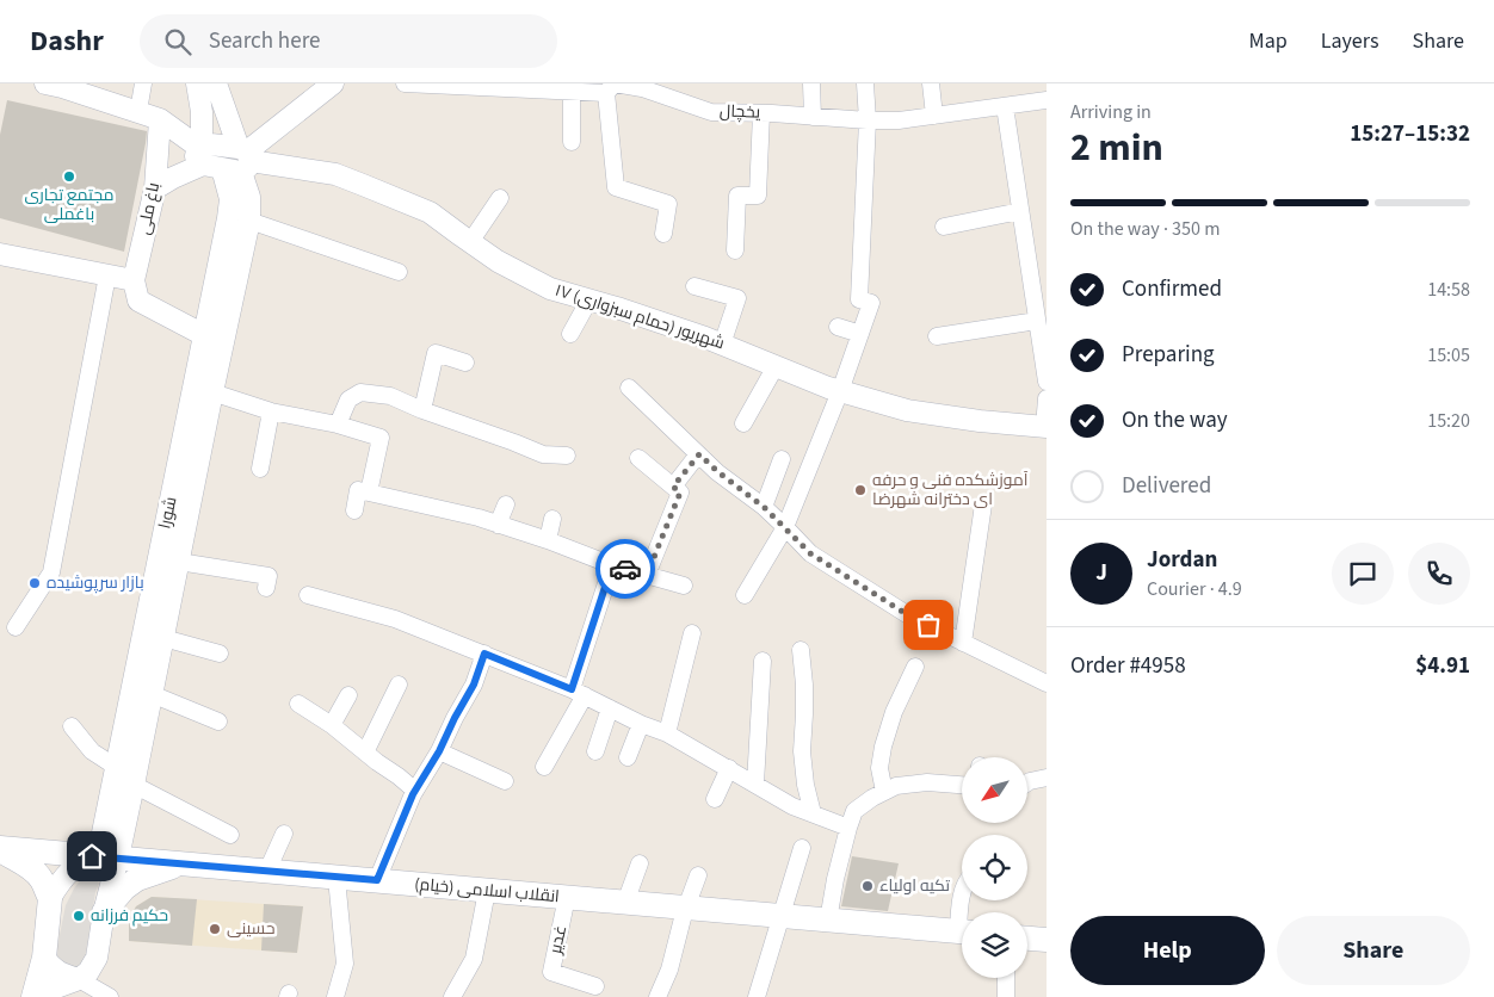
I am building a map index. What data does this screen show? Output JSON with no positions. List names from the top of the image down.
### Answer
{
  "streets": {
    "main road": ["انقلاب اسلامی (خیام)"],
    "street": [
      "یخچال",
      "باغ ملی",
      "۱۷ شهریور (حمام سبزواری)",
      "شورا",
      "غدیر"
    ]
  },
  "crossings": [
    ["۱۷ شهریور (حمام سبزواری)", "شورا"],
    ["شورا", "انقلاب اسلامی (خیام)"],
    ["انقلاب اسلامی (خیام)", "غدیر"]
  ],
  "places": [
    "مجتمع تجاری باغملی",
    "آموزشکده فنی و حرفه ای دخترانه شهرضا",
    "بازار سرپوشیده",
    "تکیه اولیاء",
    "حکیم فرزانه",
    "حسینی"
  ],
  "north": "bottom left",
  "page": {
    "header": "Dashr",
    "search": "Search here",
    "nav": ["Map", "Layers", "Share"],
    "heading": ["2 min", "Arriving in", "15:27–15:32"],
    "panel": [
      "Jordan",
      "Courier · 4.9",
      "Order #4958",
      "$4.91"
    ],
    "bar": "On the way · 350 m",
    "list": [
      ["Confirmed", "14:58"],
      ["Preparing", "15:05"],
      ["On the way", "15:20"],
      "Delivered"
    ],
    "round": "J",
    "buttons": ["Help", "Share"]
  }
}
